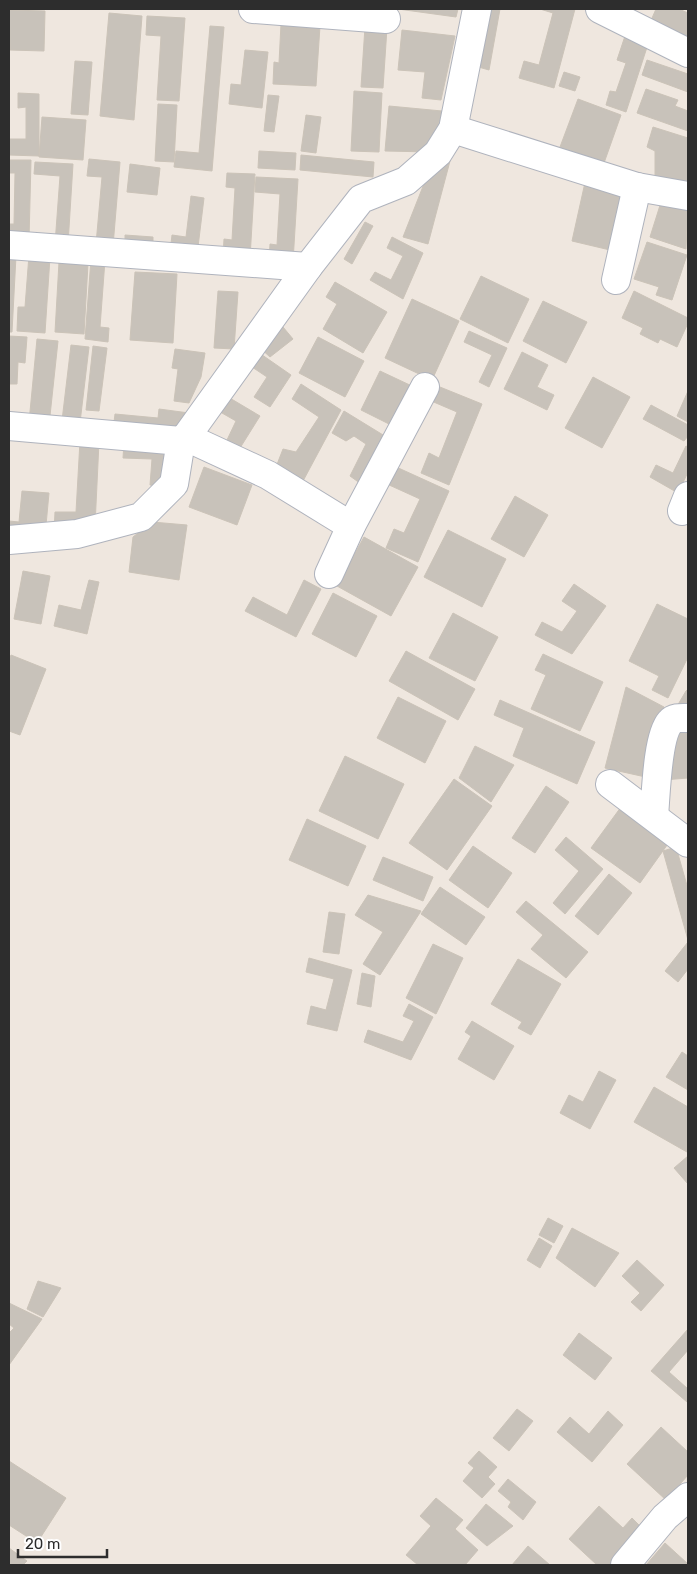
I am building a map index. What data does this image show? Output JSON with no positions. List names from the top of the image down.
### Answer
{
  "scale_bar": "20 m"
}
